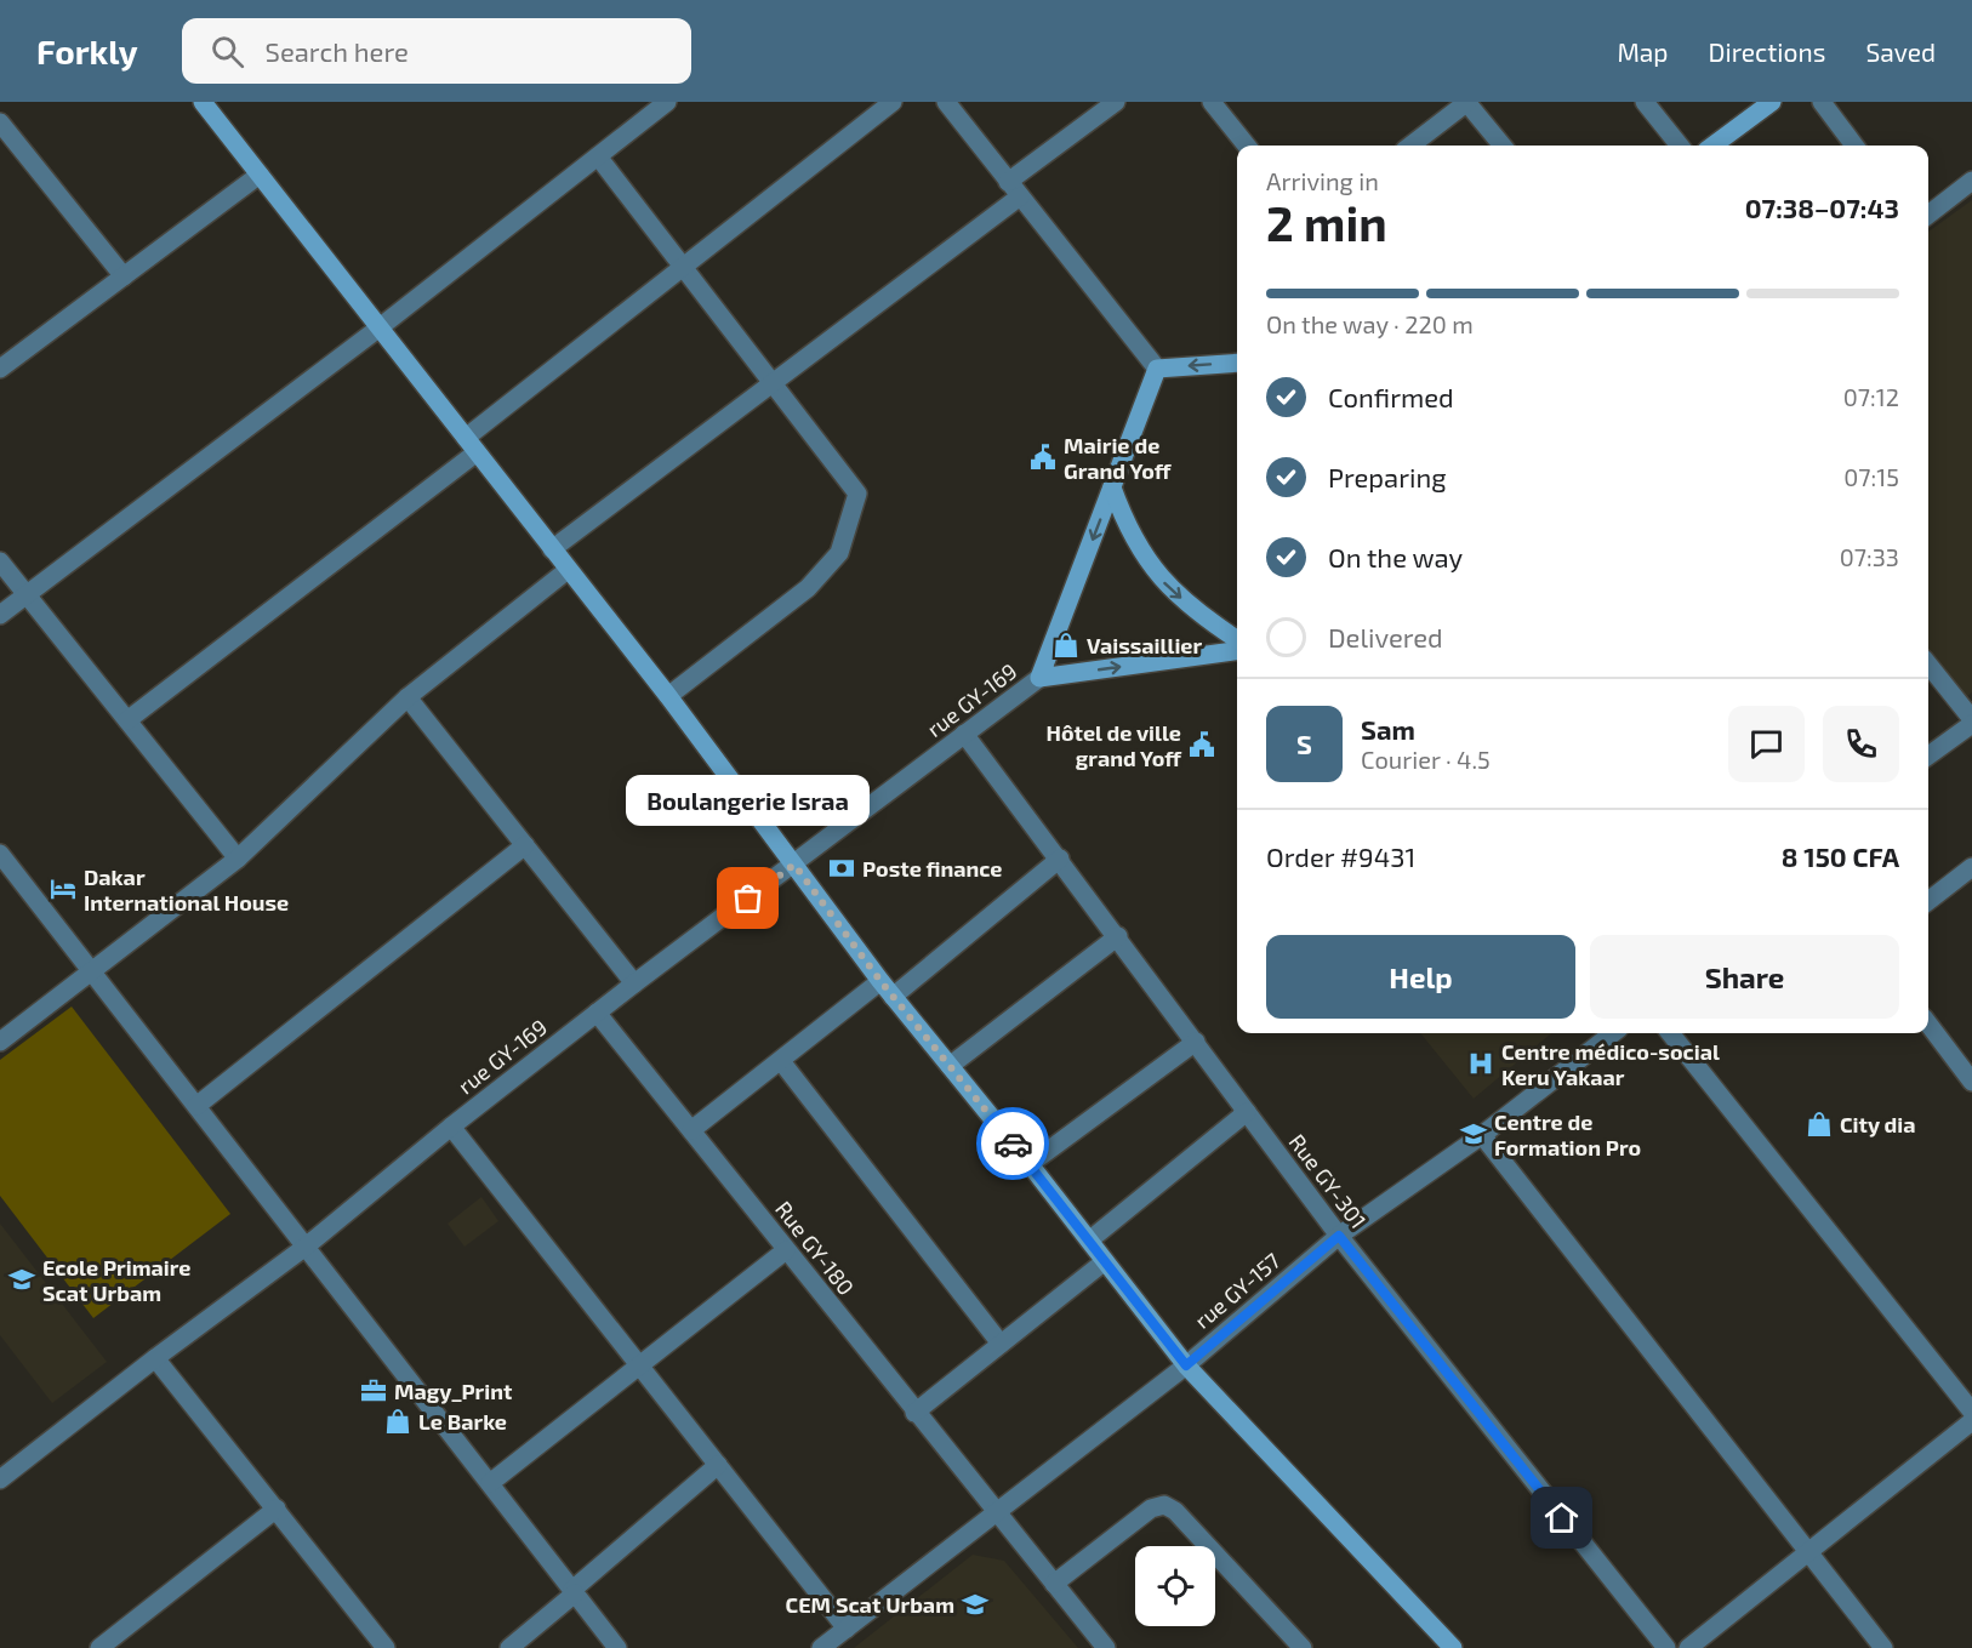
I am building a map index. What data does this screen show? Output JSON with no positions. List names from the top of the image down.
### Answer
{
  "streets": {
    "street": [
      "rue GY-169",
      "Rue GY-301",
      "Rue GY-180",
      "rue GY-157"
    ]
  },
  "crossings": [
    ["rue GY-169", "Rue GY-301"],
    ["rue GY-169", "Rue GY-180"],
    ["Rue GY-301", "rue GY-157"],
    ["Rue GY-180", "rue GY-157"]
  ],
  "places": {
    "public building": ["Mairie de Grand Yoff", "Hôtel de ville grand Yoff"],
    "shop": ["Vaissaillier", "City dia", "Le Barke"],
    "bank": ["Poste finance"],
    "hotel": ["Dakar International House"],
    "other": ["Boulangerie Israa"],
    "hospital": ["Centre médico-social Keru Yakaar"],
    "school or university": ["Centre de Formation Pro", "Ecole Primaire Scat Urbam", "CEM Scat Urbam"],
    "office": ["Magy_Print"]
  },
  "page": {
    "header": "Forkly",
    "search": "Search here",
    "nav": ["Map", "Directions", "Saved"],
    "heading": ["2 min", "Arriving in", "07:38–07:43"],
    "panel": [
      "Sam",
      "Courier · 4.5",
      "Order #9431",
      "8 150 CFA"
    ],
    "bar": "On the way · 220 m",
    "list": [
      ["Confirmed", "07:12"],
      ["Preparing", "07:15"],
      ["On the way", "07:33"],
      "Delivered"
    ],
    "round": "S",
    "bubble": "Boulangerie Israa",
    "buttons": ["Help", "Share"]
  }
}
